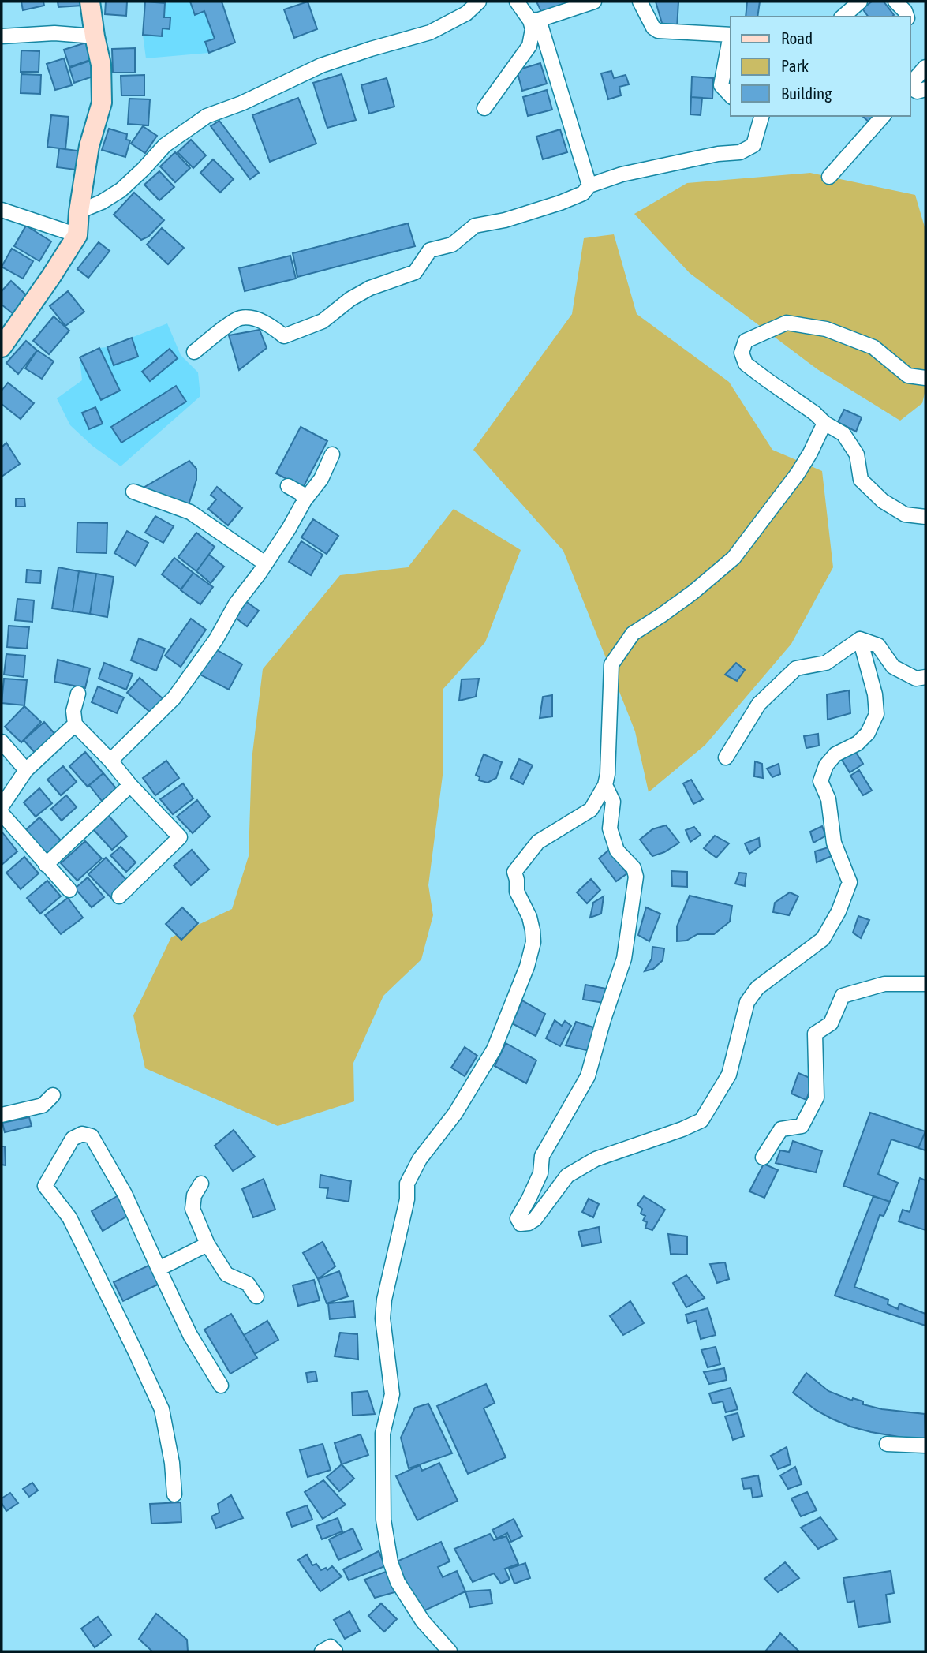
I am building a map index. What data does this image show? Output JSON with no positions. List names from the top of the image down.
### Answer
{
  "legend": ["Road", "Park", "Building"]
}
